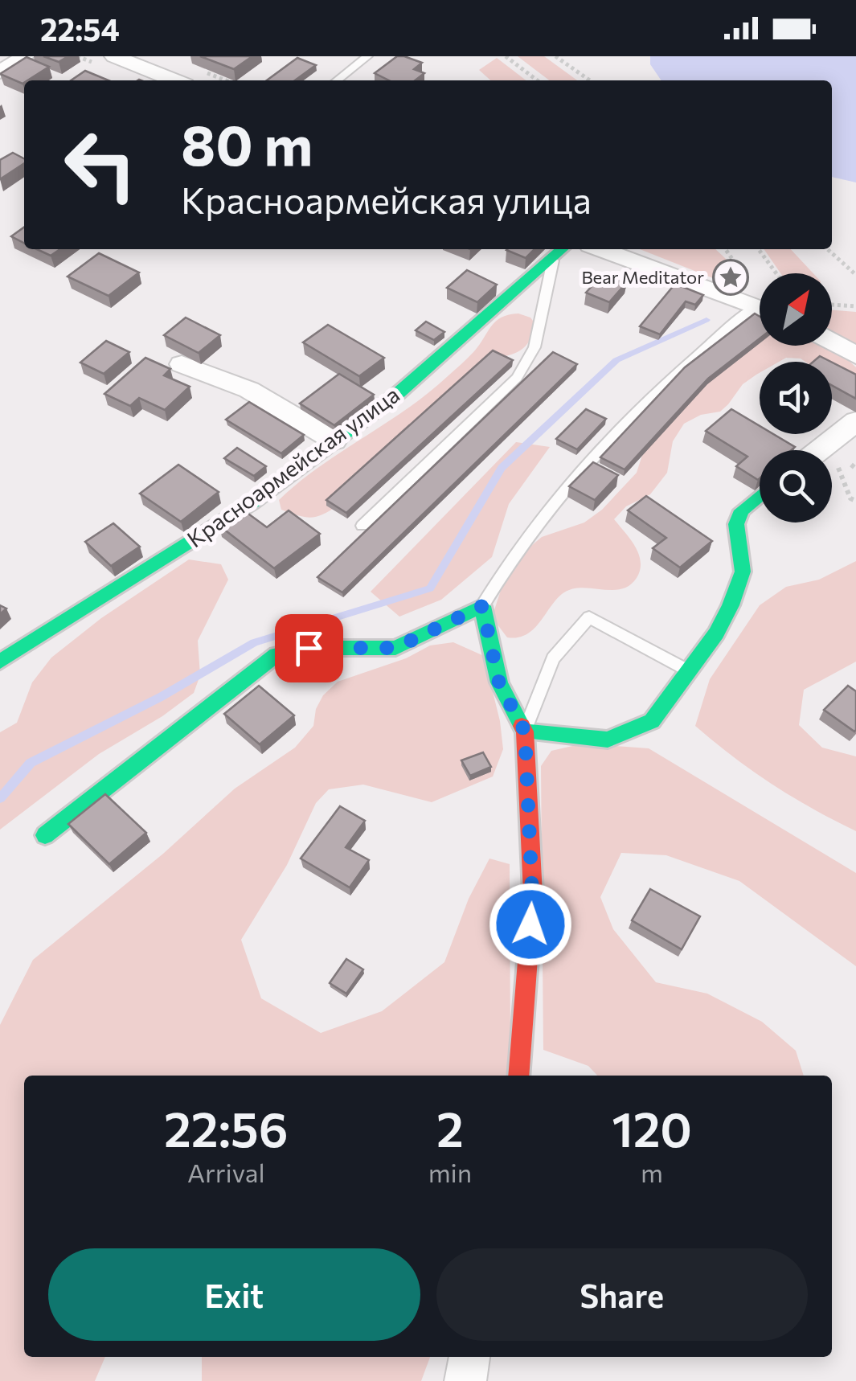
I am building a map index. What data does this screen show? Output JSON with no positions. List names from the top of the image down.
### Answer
{
  "streets": {
    "street": ["Красноармейская улица"]
  },
  "places": {
    "place": ["Bear Meditator"]
  },
  "north": "top right",
  "page": {
    "status": "22:54",
    "turn": ["80 m", "Красноармейская улица"],
    "eta": [
      "22:56",
      "Arrival",
      "2",
      "min",
      "120",
      "m"
    ],
    "buttons": ["Exit", "Share"]
  }
}
